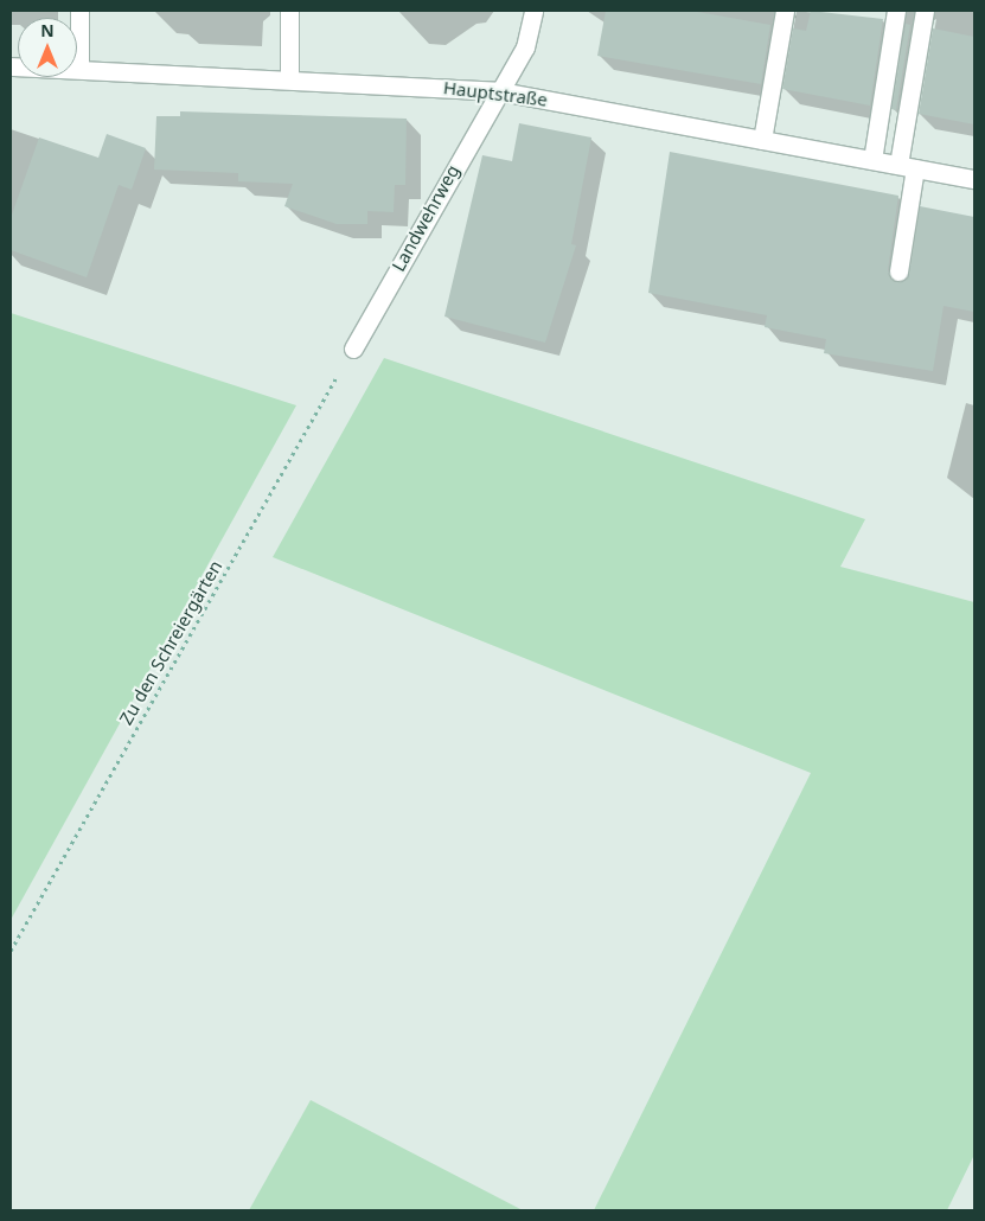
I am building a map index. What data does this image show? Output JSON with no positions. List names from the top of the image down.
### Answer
{
  "streets": {
    "street": ["Hauptstraße", "Landwehrweg"],
    "path": ["Zu den Schreiergärten"]
  },
  "crossings": [
    ["Hauptstraße", "Landwehrweg"],
    ["Landwehrweg", "Zu den Schreiergärten"]
  ],
  "north": "top"
}
